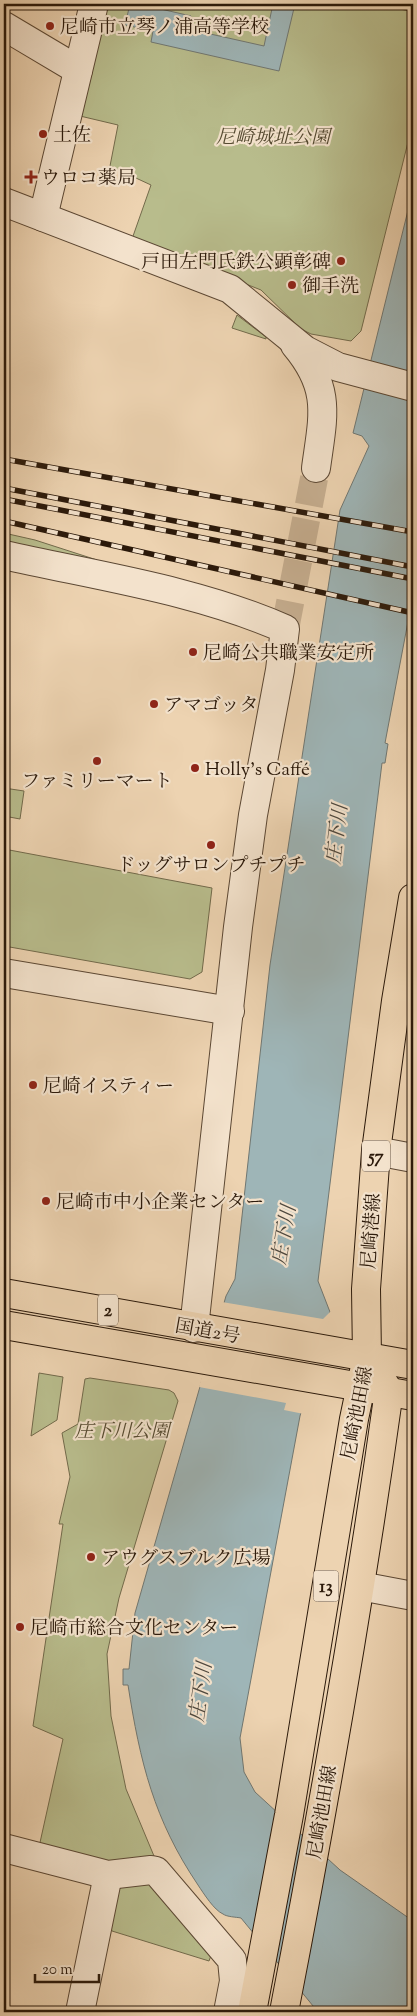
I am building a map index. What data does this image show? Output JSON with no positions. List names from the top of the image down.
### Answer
{
  "streets": {
    "main road": [
      "57",
      "尼崎港線",
      "2",
      "国道2号",
      "尼崎池田線",
      "13"
    ]
  },
  "crossings": [
    ["尼崎港線", "国道2号"],
    ["尼崎港線", "尼崎池田線"],
    ["国道2号", "尼崎池田線"]
  ],
  "water": ["庄下川"],
  "parks": ["尼崎城址公園", "庄下川公園"],
  "places": {
    "other": [
      "尼崎市立琴ノ浦高等学校",
      "土佐",
      "戸田左門氏鉄公顕彰碑",
      "御手洗",
      "尼崎公共職業安定所",
      "アマゴッタ",
      "ファミリーマート",
      "Holly's Caffé",
      "ドッグサロンプチプチ",
      "尼崎イスティー",
      "尼崎市中小企業センター",
      "アウグスブルク広場",
      "尼崎市総合文化センター"
    ],
    "health": ["ウロコ薬局"]
  },
  "scale_bar": "20 m"
}
